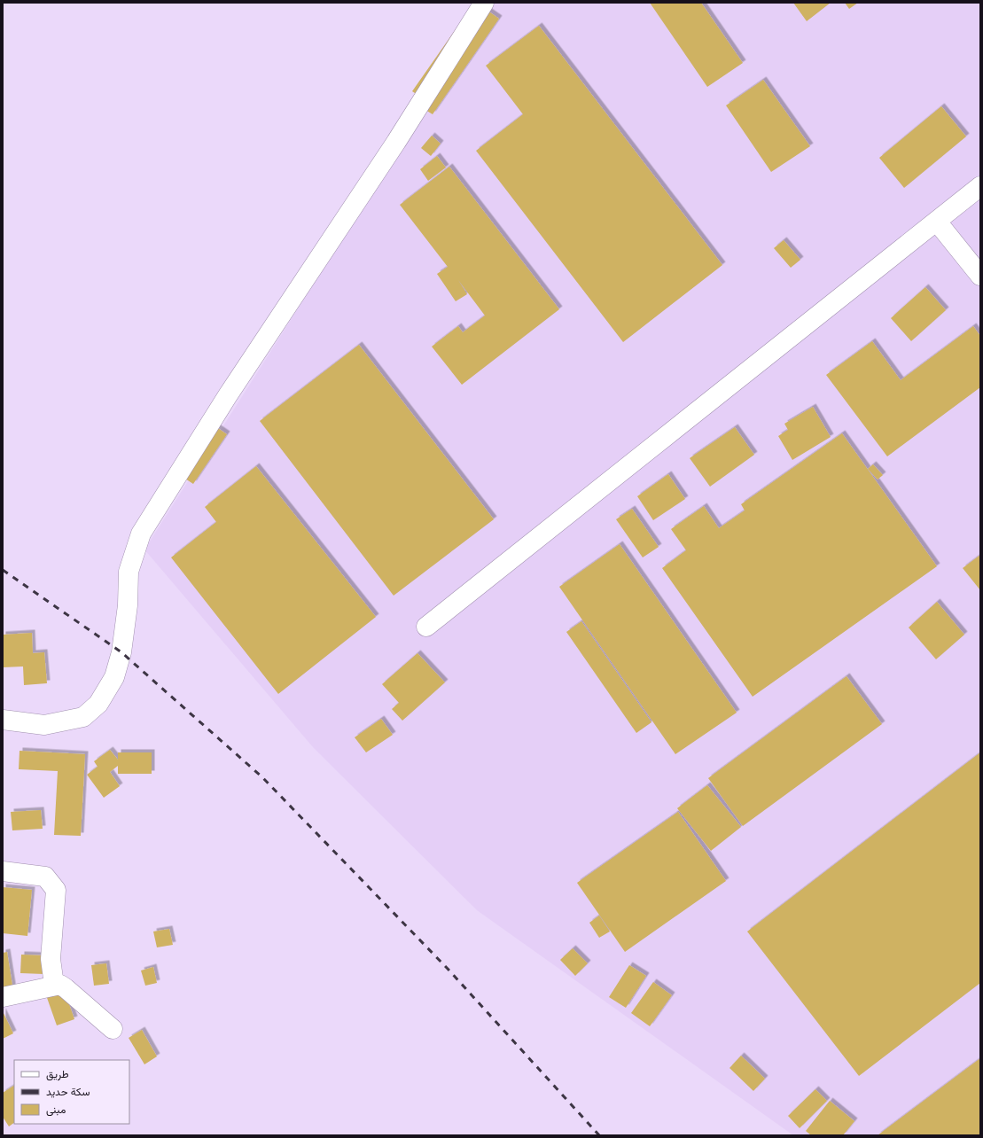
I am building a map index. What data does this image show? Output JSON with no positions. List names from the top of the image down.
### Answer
{
  "legend": ["طريق", "سكة حديد", "مبنى"]
}
